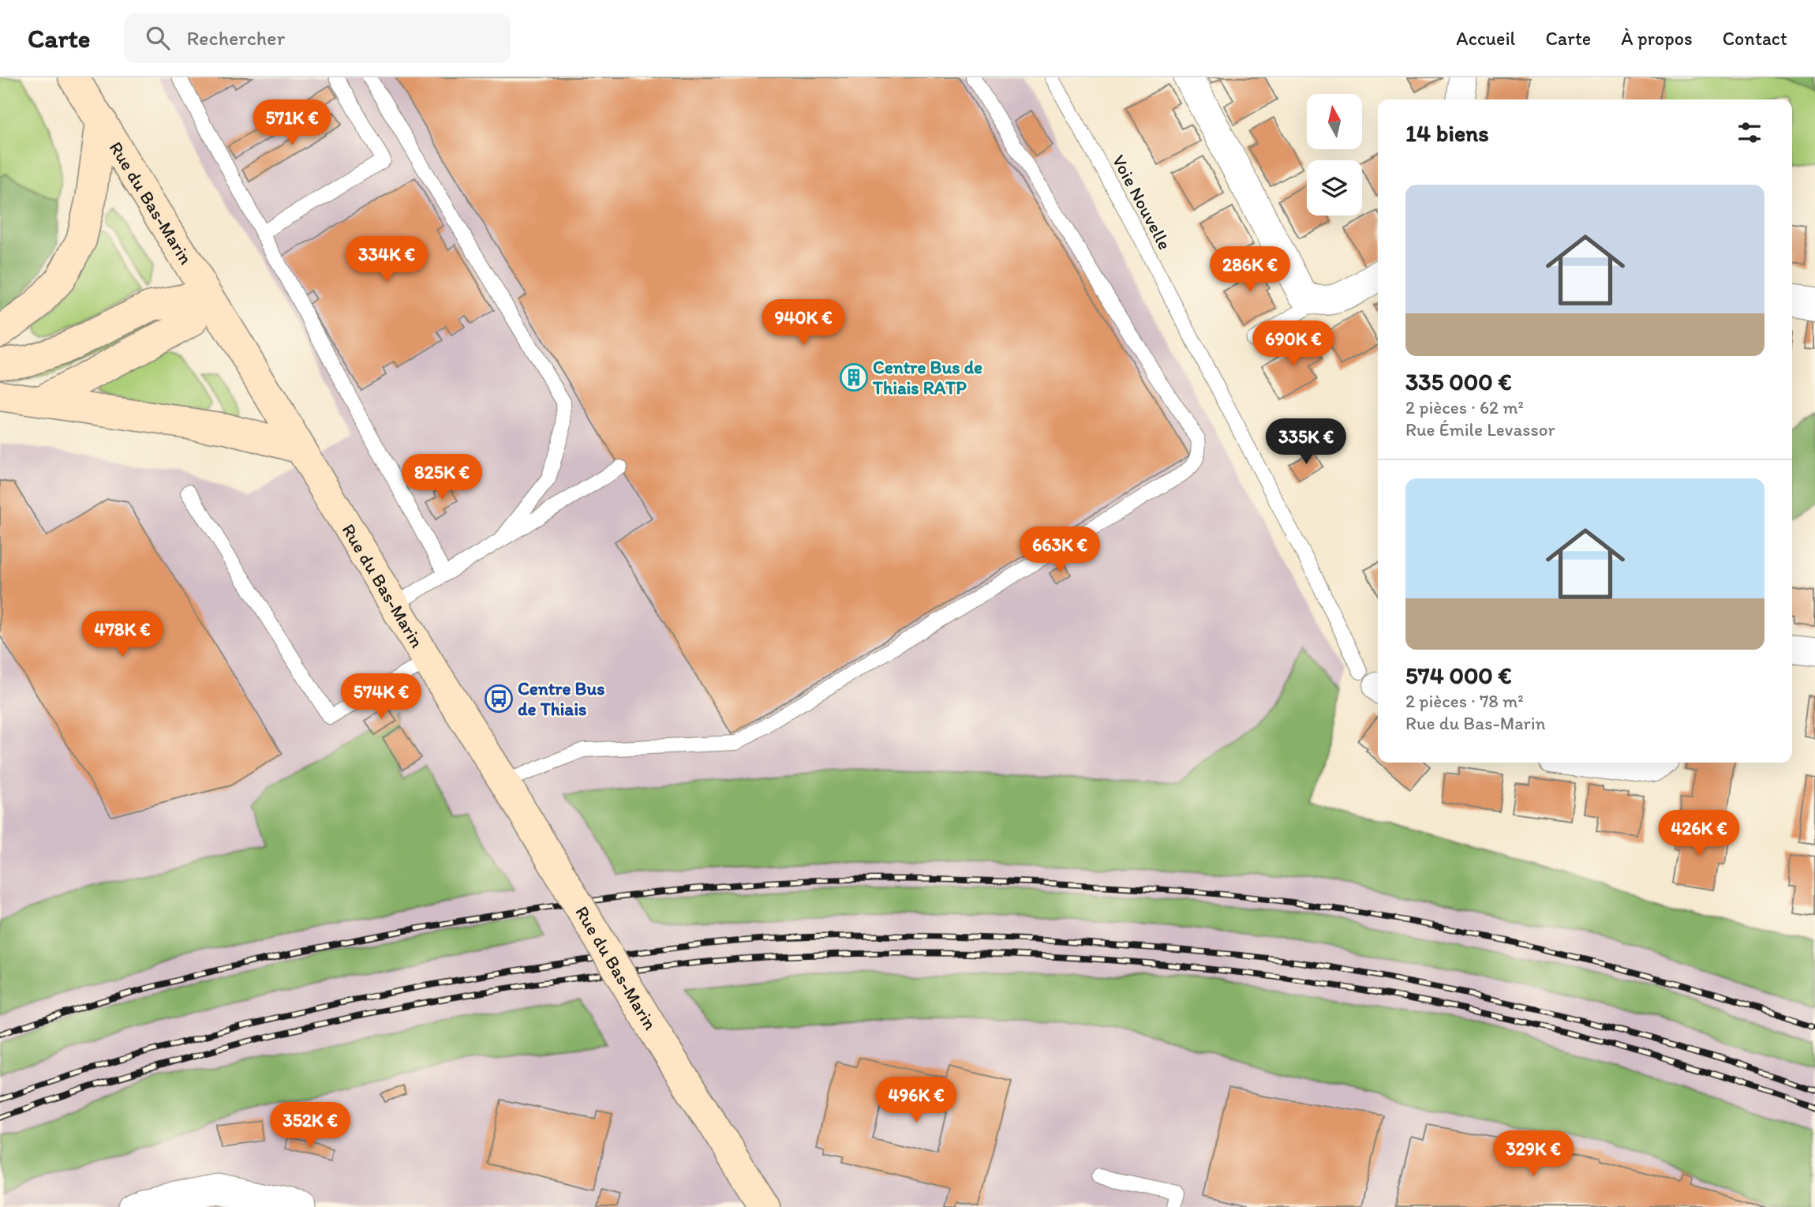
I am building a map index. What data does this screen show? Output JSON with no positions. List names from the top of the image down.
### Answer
{
  "streets": {
    "main road": ["Rue du Bas-Marin"],
    "lane": ["Voie Nouvelle"]
  },
  "places": {
    "building": ["Centre Bus de Thiais RATP"],
    "bus stop": ["Centre Bus de Thiais"]
  },
  "north": "top",
  "page": {
    "header": "Carte",
    "search": "Rechercher",
    "nav": [
      "Accueil",
      "Carte",
      "À propos",
      "Contact"
    ],
    "price": [
      "571K €",
      "334K €",
      "286K €",
      "940K €",
      "690K €",
      "335K €",
      "825K €",
      "663K €",
      "478K €",
      "574K €",
      "426K €",
      "496K €",
      "352K €",
      "329K €"
    ],
    "heading": "14 biens",
    "list": [
      {
        "name": "335 000 €",
        "note": "2 pièces · 62 m² · Rue Émile Levassor"
      },
      {
        "name": "574 000 €",
        "note": "2 pièces · 78 m² · Rue du Bas-Marin"
      }
    ]
  }
}
